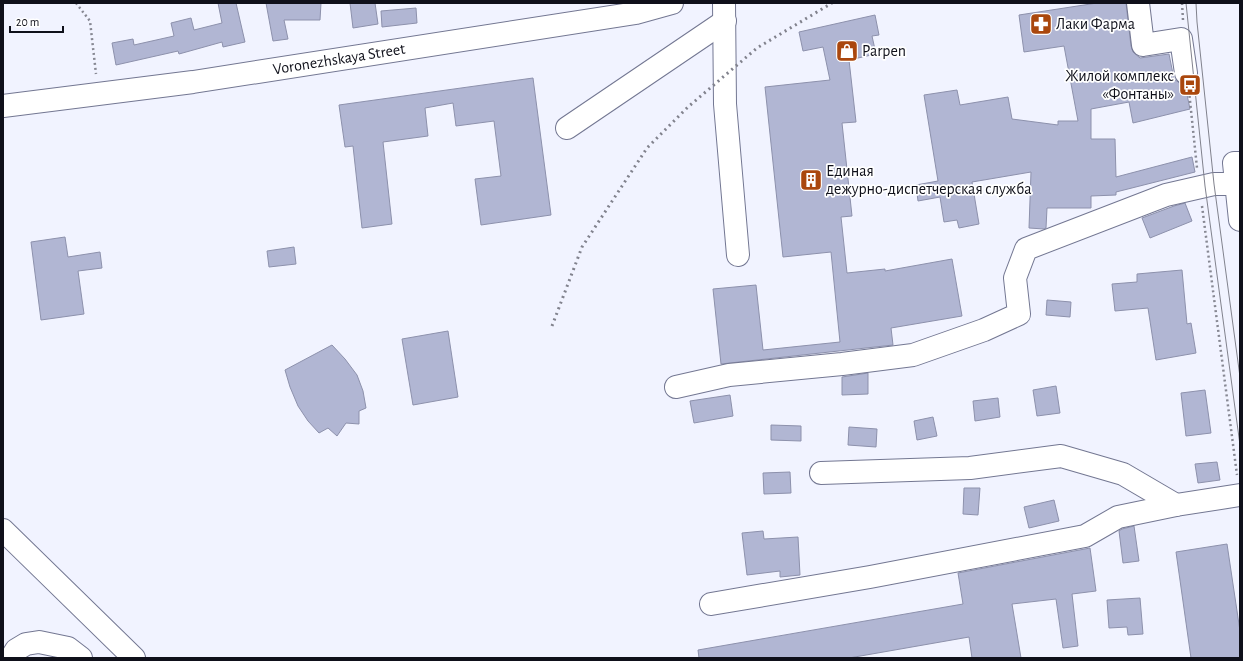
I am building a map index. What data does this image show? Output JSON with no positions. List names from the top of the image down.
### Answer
{
  "streets": {
    "street": ["Voronezhskaya Street"]
  },
  "places": {
    "pharmacy": ["Лаки Фарма"],
    "shop": ["Parpen"],
    "bus stop": ["Жилой комплекс «Фонтаны»"],
    "building": ["Единая дежурно-диспетчерская служба"]
  },
  "scale_bar": "20 m"
}
